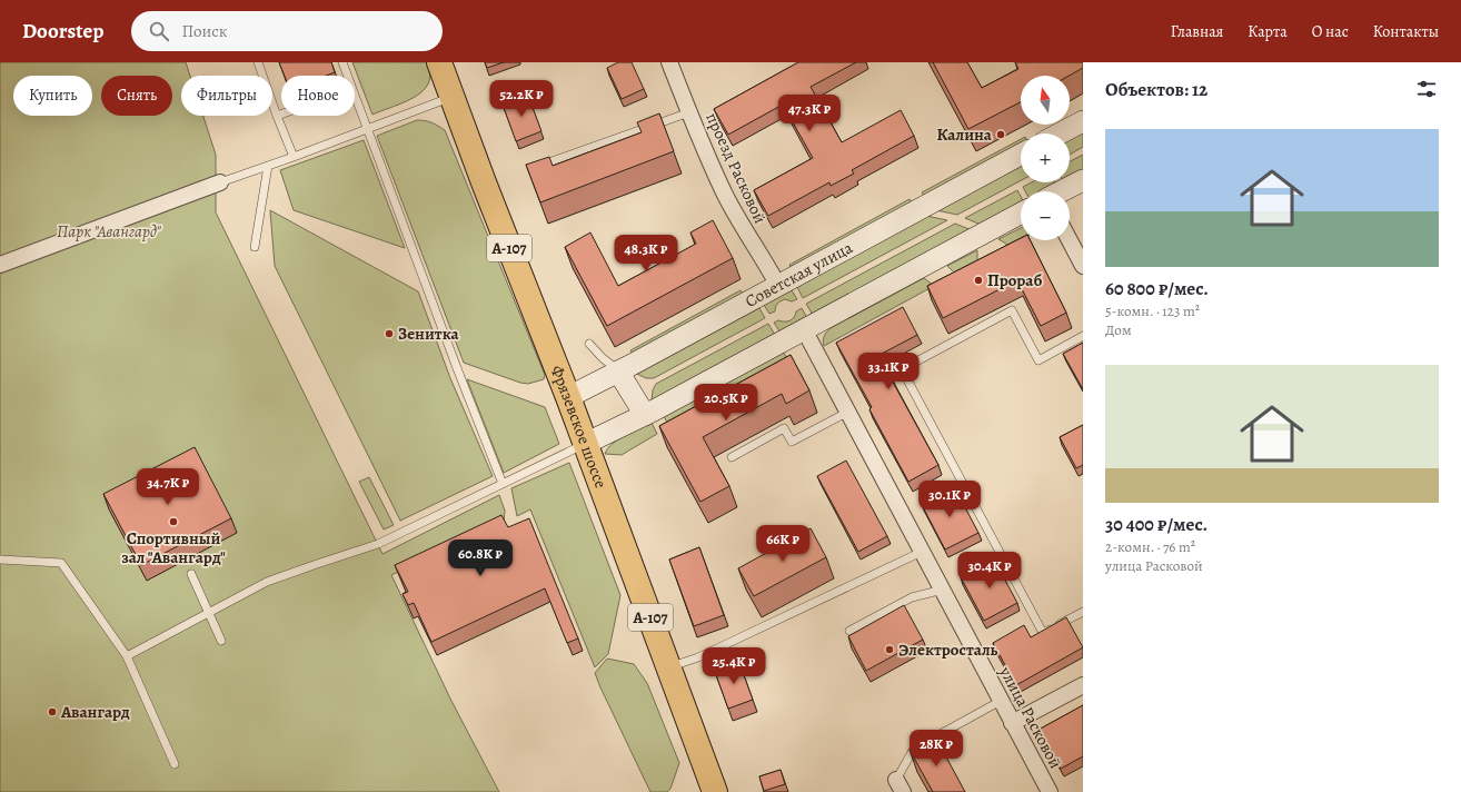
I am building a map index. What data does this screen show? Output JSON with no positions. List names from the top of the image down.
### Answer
{
  "streets": {
    "highway": ["А-107", "Фрязевское шоссе"],
    "main road": ["Советская улица"],
    "street": ["проезд Расковой", "улица Расковой"]
  },
  "crossings": [
    ["проезд Расковой", "Советская улица"],
    ["Советская улица", "Фрязевское шоссе"]
  ],
  "parks": ["Парк \"Авангард\""],
  "places": [
    "Калина",
    "Прораб",
    "Зенитка",
    "Спортивный зал \"Авангард\"",
    "Электросталь",
    "Авангард"
  ],
  "north": "top",
  "page": {
    "header": "Doorstep",
    "search": "Поиск",
    "nav": [
      "Главная",
      "Карта",
      "О нас",
      "Контакты"
    ],
    "heading": "Объектов: 12",
    "map_buttons": ["+", "−"],
    "chip": [
      "Купить",
      "Снять",
      "Фильтры",
      "Новое"
    ],
    "price": [
      "52.2K ₽",
      "47.3K ₽",
      "48.3K ₽",
      "33.1K ₽",
      "20.5K ₽",
      "34.7K ₽",
      "30.1K ₽",
      "66K ₽",
      "60.8K ₽",
      "30.4K ₽",
      "25.4K ₽",
      "28K ₽"
    ],
    "list": [
      {
        "name": "60 800 ₽/мес.",
        "note": "5-комн. · 123 m² · Дом"
      },
      {
        "name": "30 400 ₽/мес.",
        "note": "2-комн. · 76 m² · улица Расковой"
      }
    ]
  }
}
